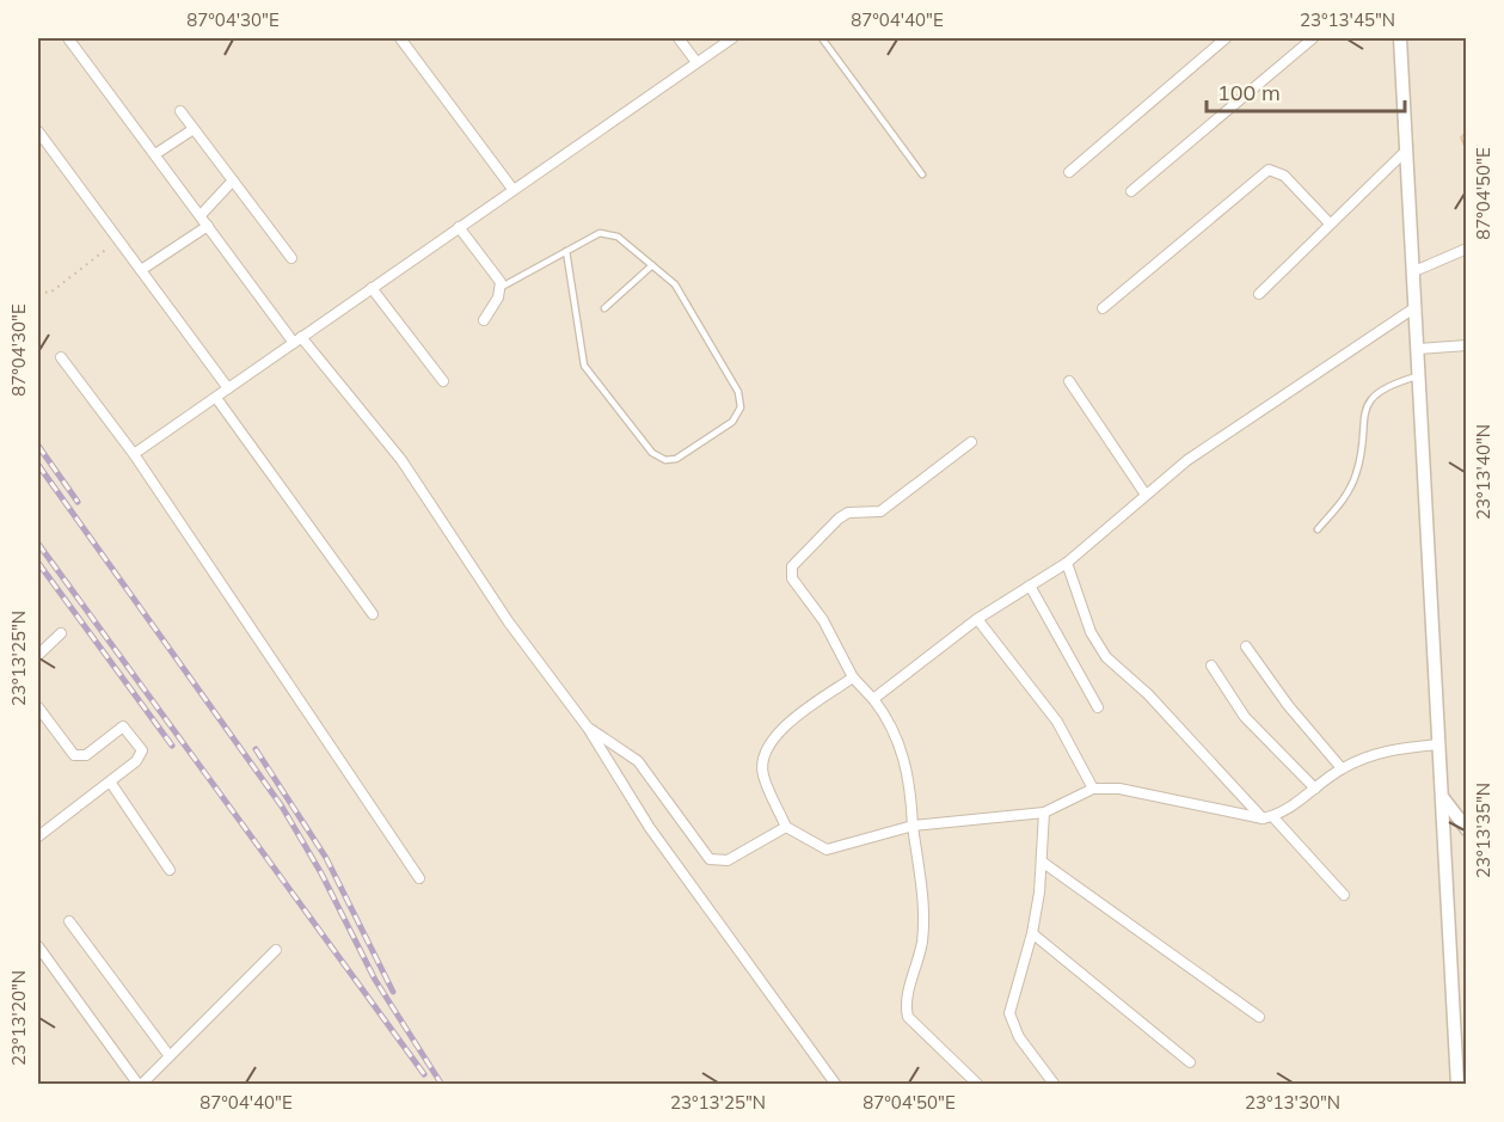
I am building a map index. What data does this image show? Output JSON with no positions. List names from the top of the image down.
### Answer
{
  "scale_bar": "100 m",
  "coordinates": [
    "87°04'30\"E",
    "87°04'40\"E",
    "23°13'45\"N",
    "87°04'50\"E",
    "23°13'40\"N",
    "23°13'25\"N",
    "23°13'35\"N",
    "23°13'20\"N",
    "23°13'30\"N"
  ]
}
